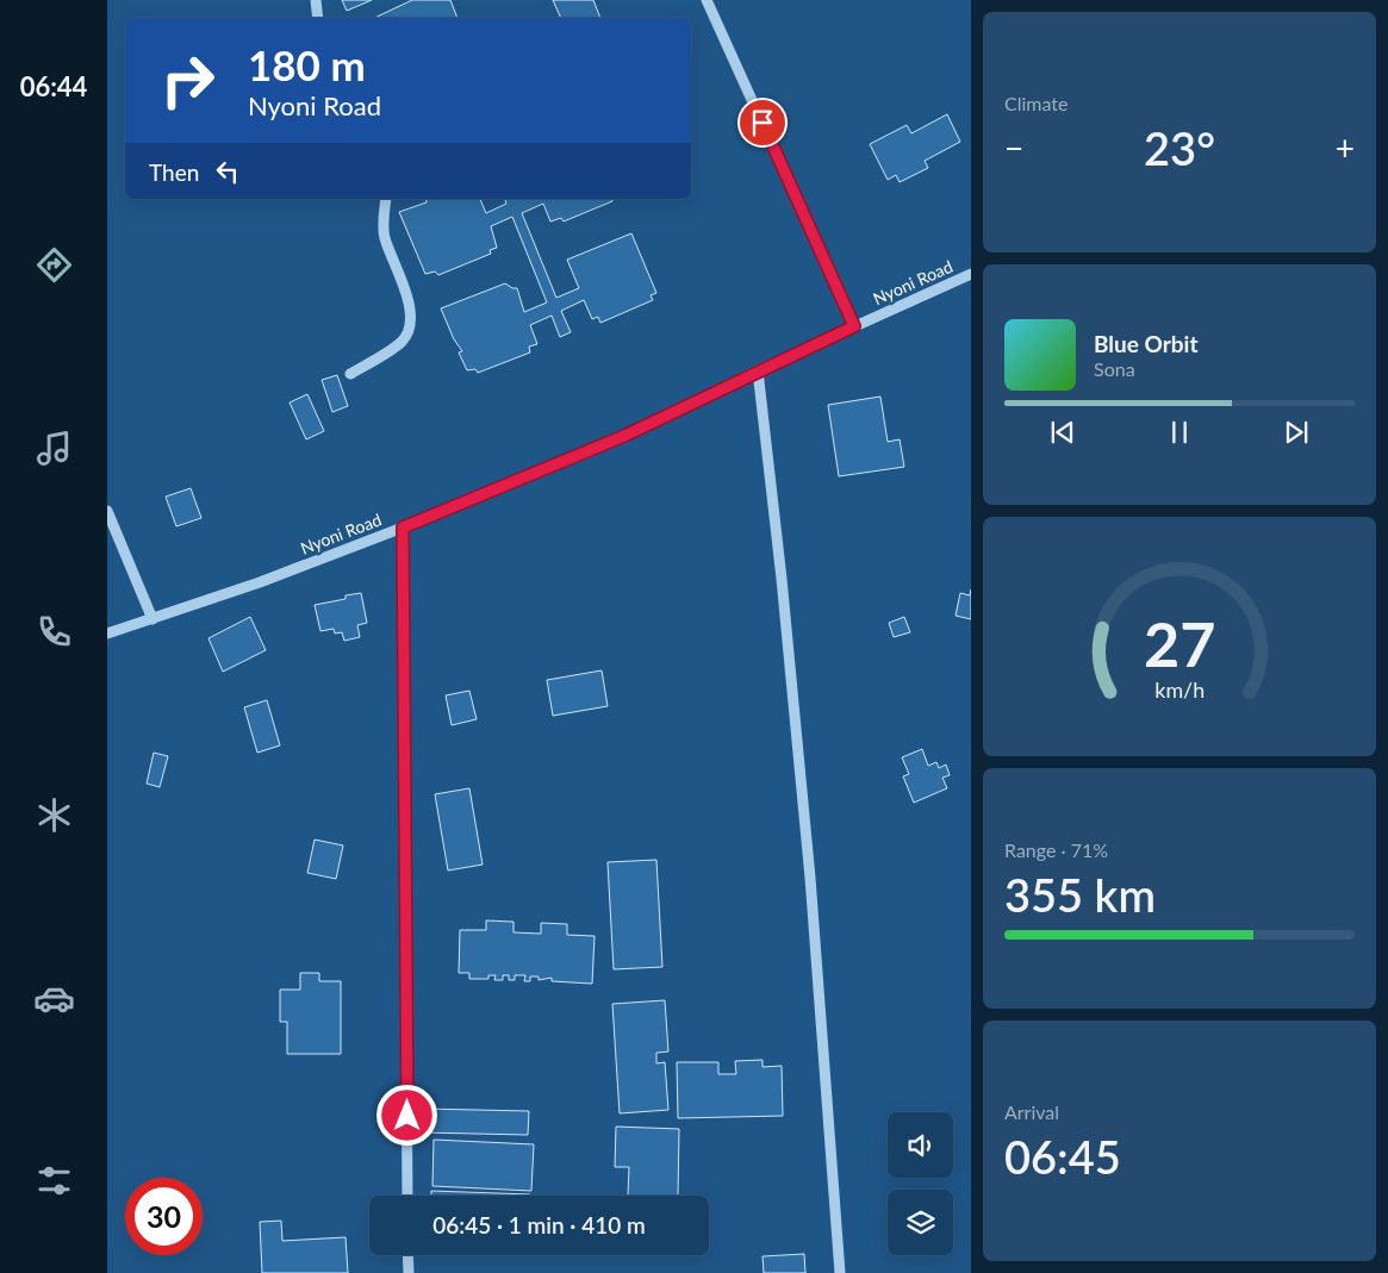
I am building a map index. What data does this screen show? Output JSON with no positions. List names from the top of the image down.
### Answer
{
  "streets": {
    "street": ["Nyoni Road"]
  },
  "page": {
    "tabs": "06:44",
    "tile": [
      "Climate",
      ["Range · 71%", "355 km"],
      ["Arrival", "06:45"]
    ],
    "turn": ["180 m", "Nyoni Road"],
    "heat": ["−", "23°", "+"],
    "then": "Then",
    "song": ["Blue Orbit", "Sona"],
    "limit": "30",
    "trip": "06:45 · 1 min · 410 m",
    "gauge": ["27", "km/h"]
  }
}
